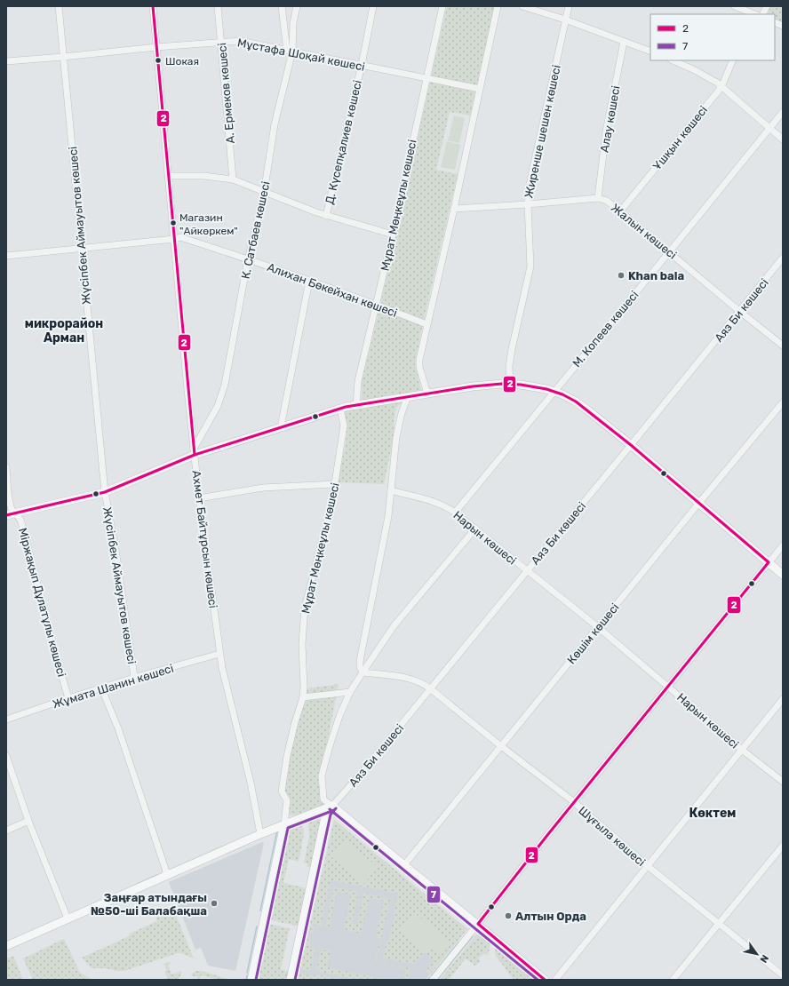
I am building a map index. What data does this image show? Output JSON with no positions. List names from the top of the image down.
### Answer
{
  "streets": {
    "main road": ["Мұрат Мөңкеұлы көшесі"],
    "street": [
      "Мұстафа Шоқай көшесі",
      "А. Ермеков көшесі",
      "Алау көшесі",
      "Жиренше шешен көшесі",
      "Ұшқын көшесі",
      "Д. Күсепқалиев көшесі",
      "Жүсіпбек Аймауытов көшесі",
      "К. Сатбаев көшесі",
      "Жалын көшесі",
      "Алихан Бөкейхан көшесі",
      "Аяз Би көшесі",
      "М. Копеев көшесі",
      "Нарын көшесі",
      "Ахмет Байтұрсын көшесі",
      "Міржақып Дұлатұлы көшесі",
      "Көшім көшесі",
      "Жұмата Шанин көшесі",
      "Шұғыла көшесі"
    ]
  },
  "crossings": [
    ["Мұстафа Шоқай көшесі", "А. Ермеков көшесі"],
    ["Мұстафа Шоқай көшесі", "Д. Күсепқалиев көшесі"],
    ["Мұстафа Шоқай көшесі", "Мұрат Мөңкеұлы көшесі"],
    ["Мұстафа Шоқай көшесі", "Жүсіпбек Аймауытов көшесі"],
    ["Мұстафа Шоқай көшесі", "К. Сатбаев көшесі"],
    ["Мұстафа Шоқай көшесі", "Ахмет Байтұрсын көшесі"],
    ["Алау көшесі", "Жалын көшесі"],
    ["Жиренше шешен көшесі", "Жалын көшесі"],
    ["Ұшқын көшесі", "Жалын көшесі"],
    ["Мұрат Мөңкеұлы көшесі", "Алихан Бөкейхан көшесі"],
    ["Жүсіпбек Аймауытов көшесі", "Алихан Бөкейхан көшесі"],
    ["Жүсіпбек Аймауытов көшесі", "Жұмата Шанин көшесі"],
    ["К. Сатбаев көшесі", "Алихан Бөкейхан көшесі"],
    ["К. Сатбаев көшесі", "Ахмет Байтұрсын көшесі"],
    ["Жалын көшесі", "Аяз Би көшесі"],
    ["Жалын көшесі", "М. Копеев көшесі"],
    ["Алихан Бөкейхан көшесі", "Ахмет Байтұрсын көшесі"],
    ["Аяз Би көшесі", "Нарын көшесі"],
    ["Аяз Би көшесі", "Шұғыла көшесі"],
    ["М. Копеев көшесі", "Нарын көшесі"],
    ["Нарын көшесі", "Көшім көшесі"],
    ["Ахмет Байтұрсын көшесі", "Жұмата Шанин көшесі"],
    ["Міржақып Дұлатұлы көшесі", "Жұмата Шанин көшесі"],
    ["Көшім көшесі", "Шұғыла көшесі"]
  ],
  "districts": ["микрорайон Арман", "Көктем"],
  "places": [
    "Шокая",
    "Магазин \"Айкөркем\"",
    "Khan bala",
    "Заңғар атындағы №50-ші Балабақша",
    "Алтын Орда"
  ],
  "lines": ["transit line 2", "transit line 7"],
  "legend": ["2", "7"],
  "north": "bottom right"
}
